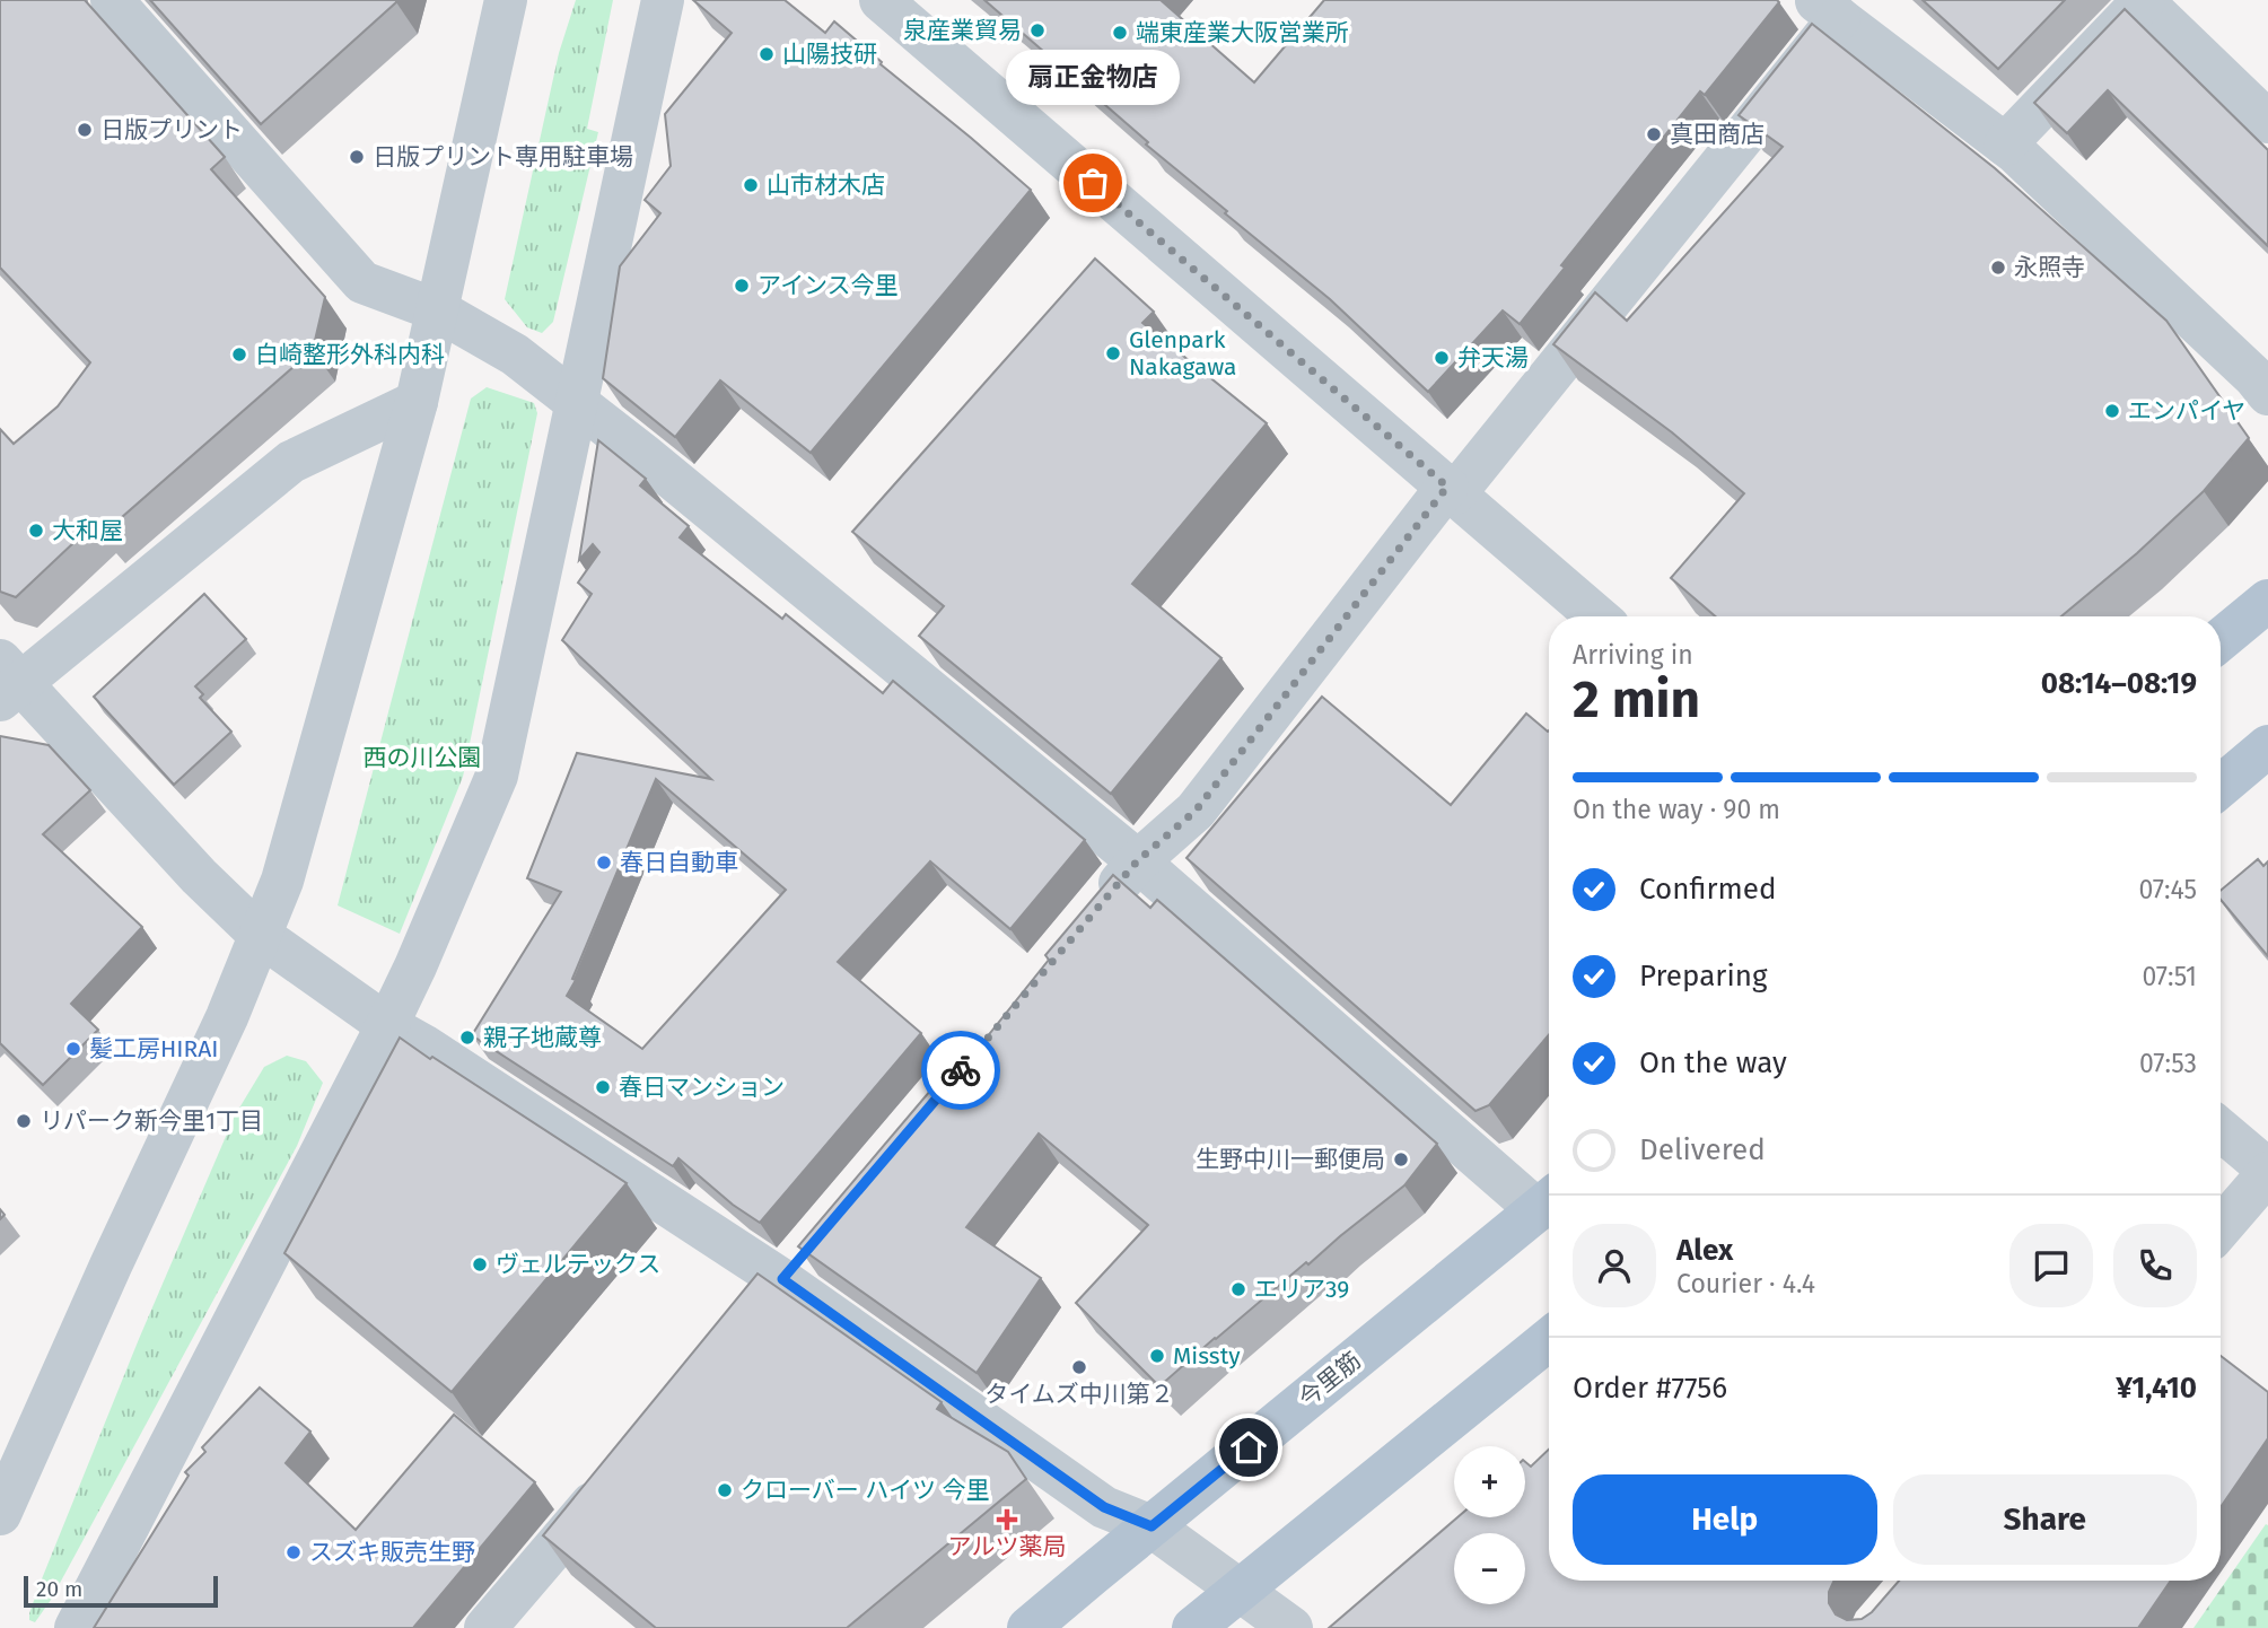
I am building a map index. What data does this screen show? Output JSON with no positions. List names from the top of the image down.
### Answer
{
  "streets": {
    "main road": ["今里筋"]
  },
  "parks": ["西の川公園"],
  "places": {
    "other": [
      "泉産業貿易",
      "端東産業大阪営業所",
      "山陽技研",
      "日版プリント",
      "真田商店",
      "日版プリント専用駐車場",
      "扇正金物店",
      "山市材木店",
      "永照寺",
      "アインス今里",
      "Glenpark Nakagawa",
      "白崎整形外科内科",
      "弁天湯",
      "エンパイヤ",
      "大和屋",
      "春日自動車",
      "親子地蔵尊",
      "髪工房HIRAI",
      "春日マンション",
      "リパーク新今里1丁目",
      "生野中川一郵便局",
      "ヴェルテックス",
      "エリア39",
      "Missty",
      "タイムズ中川第２",
      "クローバー ハイツ 今里",
      "スズキ販売生野"
    ],
    "health": ["アルツ薬局"]
  },
  "scale_bar": "20 m",
  "page": {
    "bubble": "扇正金物店",
    "heading": ["2 min", "Arriving in", "08:14–08:19"],
    "panel": [
      "Alex",
      "Courier · 4.4",
      "Order #7756",
      "¥1,410"
    ],
    "bar": "On the way · 90 m",
    "list": [
      ["Confirmed", "07:45"],
      ["Preparing", "07:51"],
      ["On the way", "07:53"],
      "Delivered"
    ],
    "map_buttons": ["+", "−"],
    "buttons": ["Help", "Share"],
    "scale": "20 m"
  }
}
